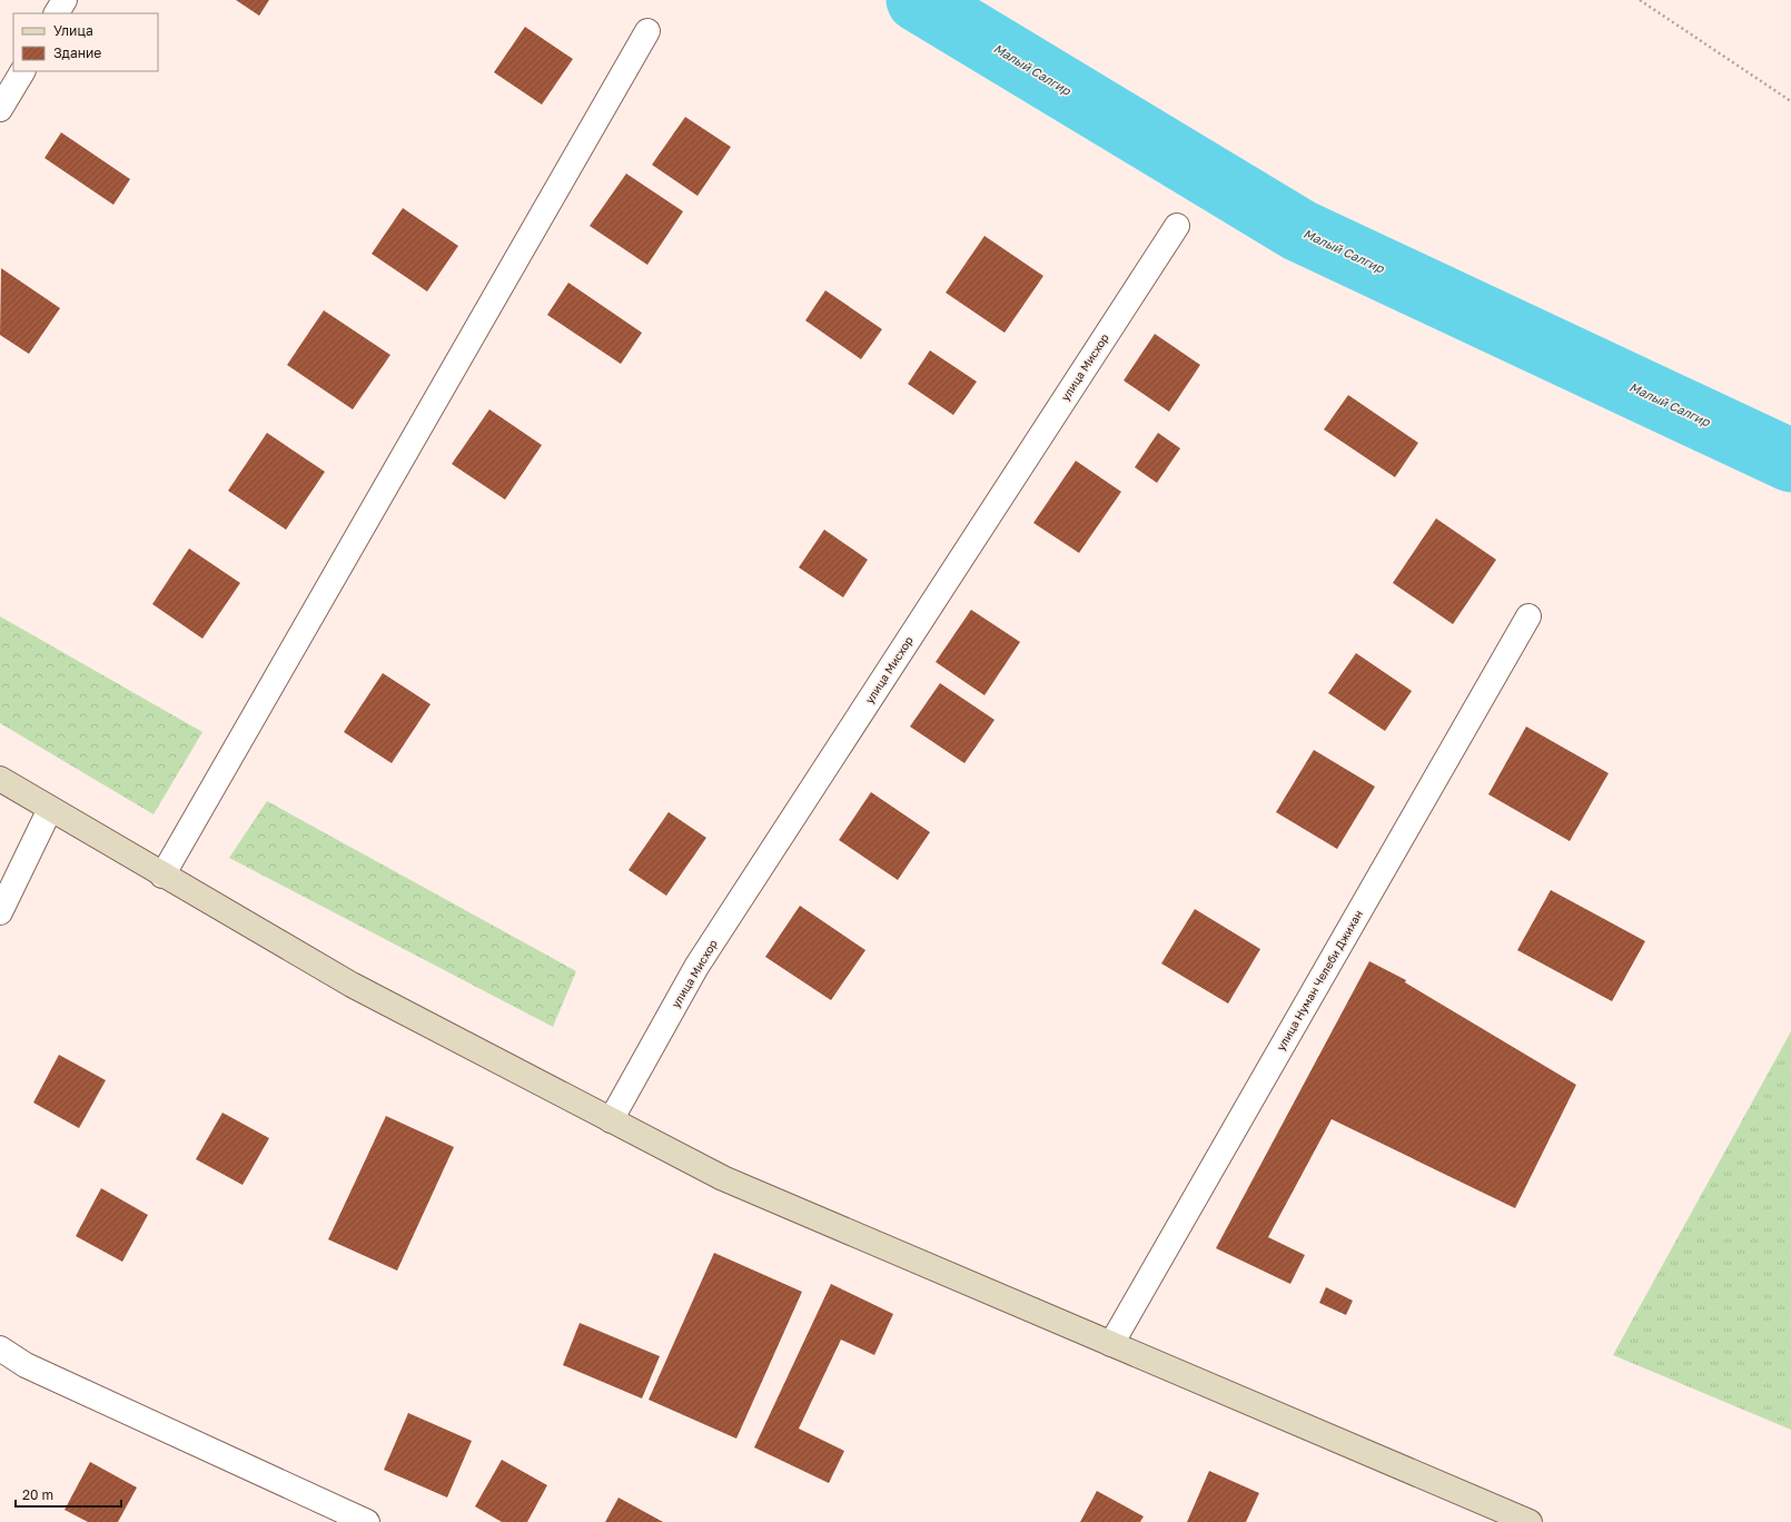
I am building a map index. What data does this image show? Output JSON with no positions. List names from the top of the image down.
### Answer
{
  "streets": {
    "street": ["улица Мисхор", "улица Нуман Челеби Джихан"]
  },
  "water": ["Малый Салгир"],
  "legend": ["Улица", "Здание"],
  "scale_bar": "20 m"
}
